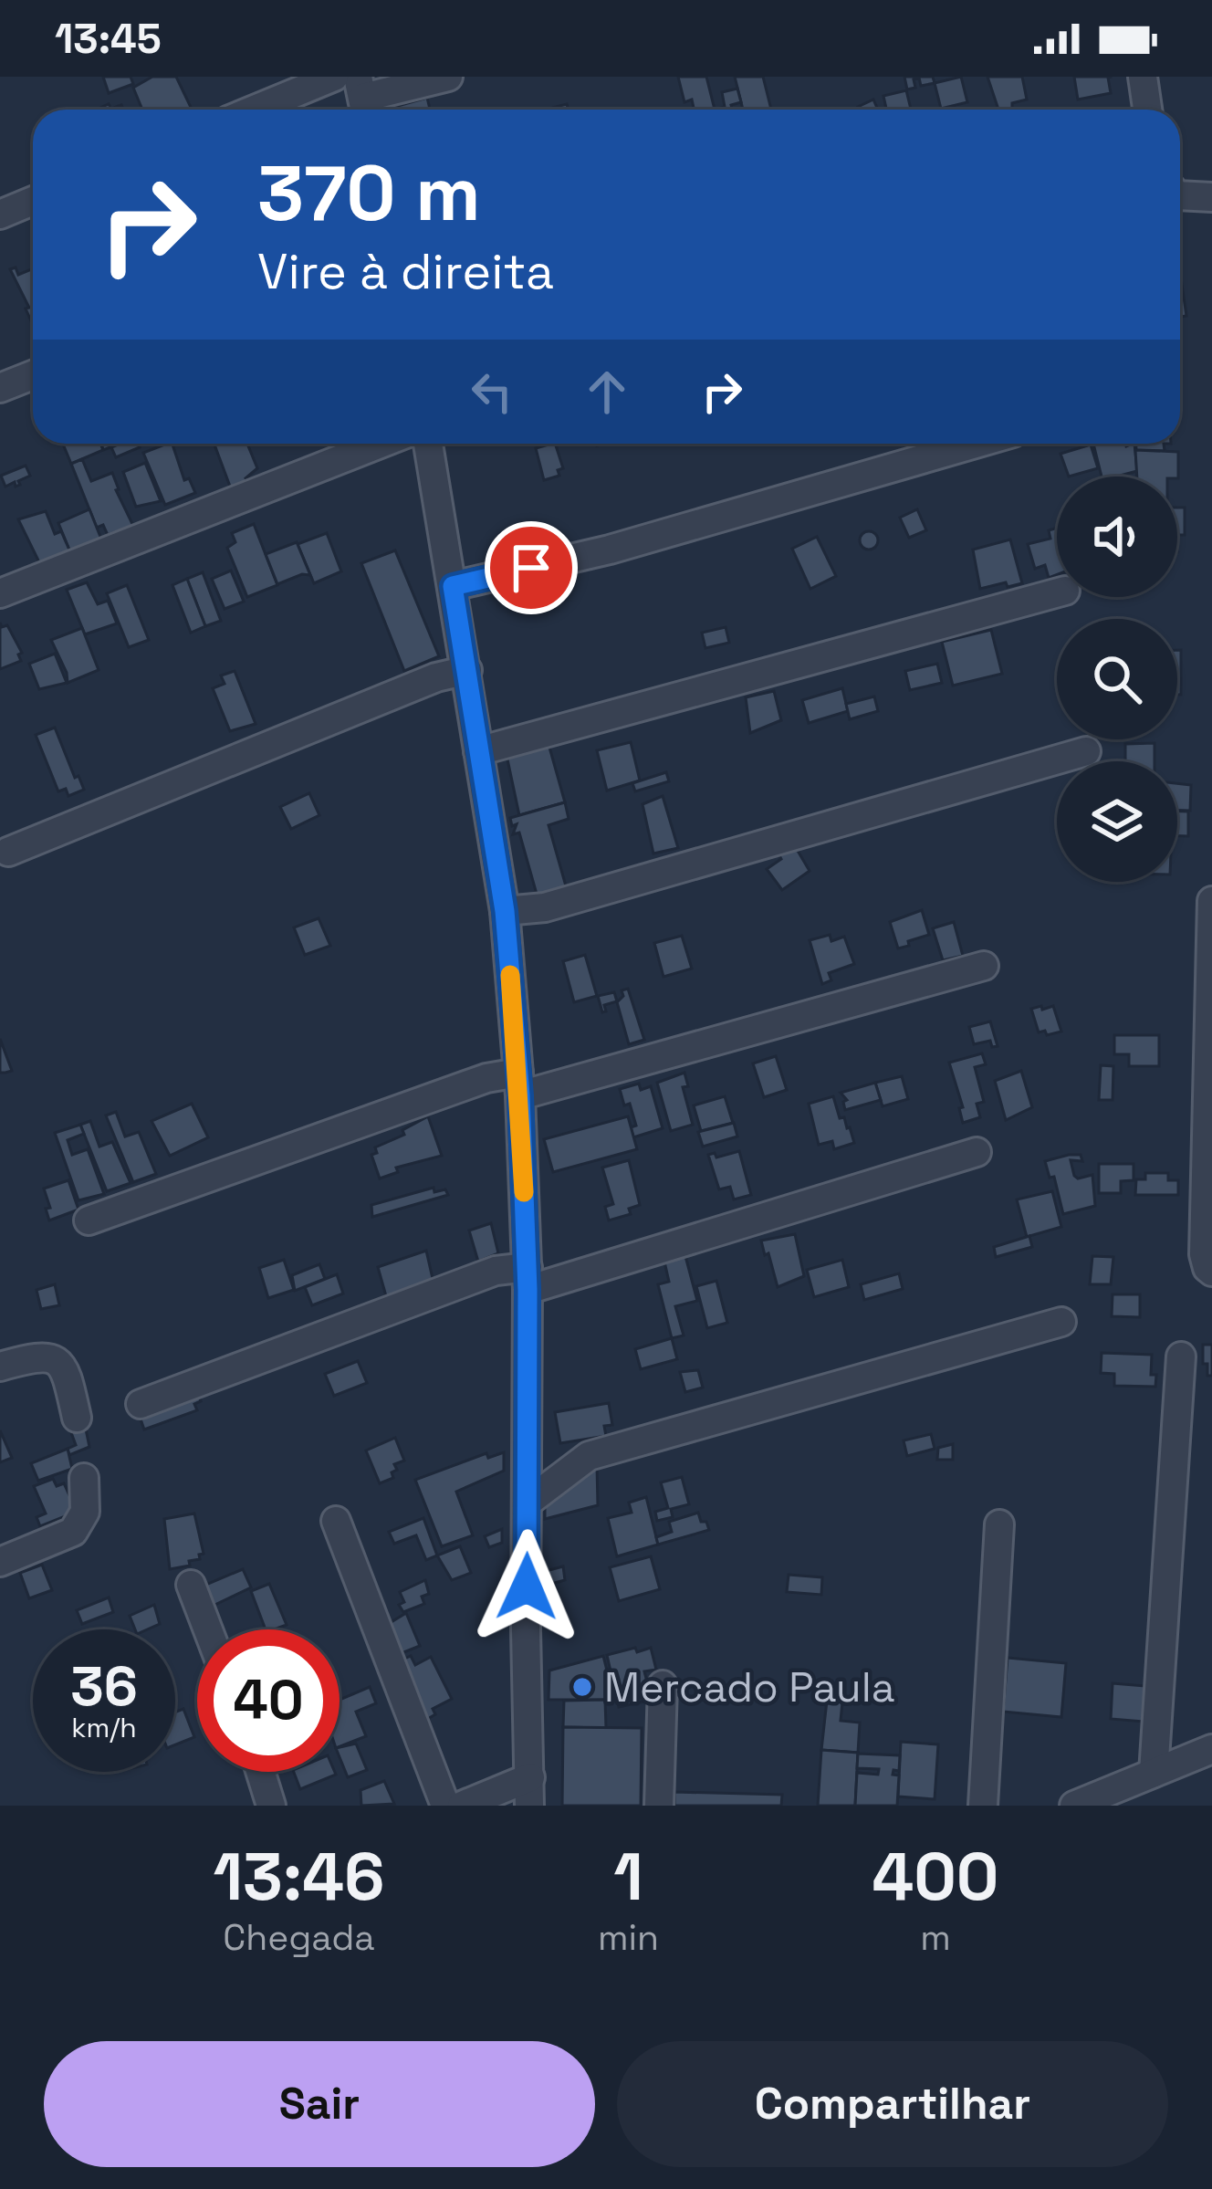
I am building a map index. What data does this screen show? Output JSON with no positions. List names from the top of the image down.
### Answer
{
  "places": ["Mercado Paula"],
  "page": {
    "status": "13:45",
    "turn": ["370 m", "Vire à direita"],
    "speed": "36 km/h",
    "limit": "40",
    "eta": [
      "13:46",
      "Chegada",
      "1",
      "min",
      "400",
      "m"
    ],
    "buttons": ["Sair", "Compartilhar"]
  }
}
